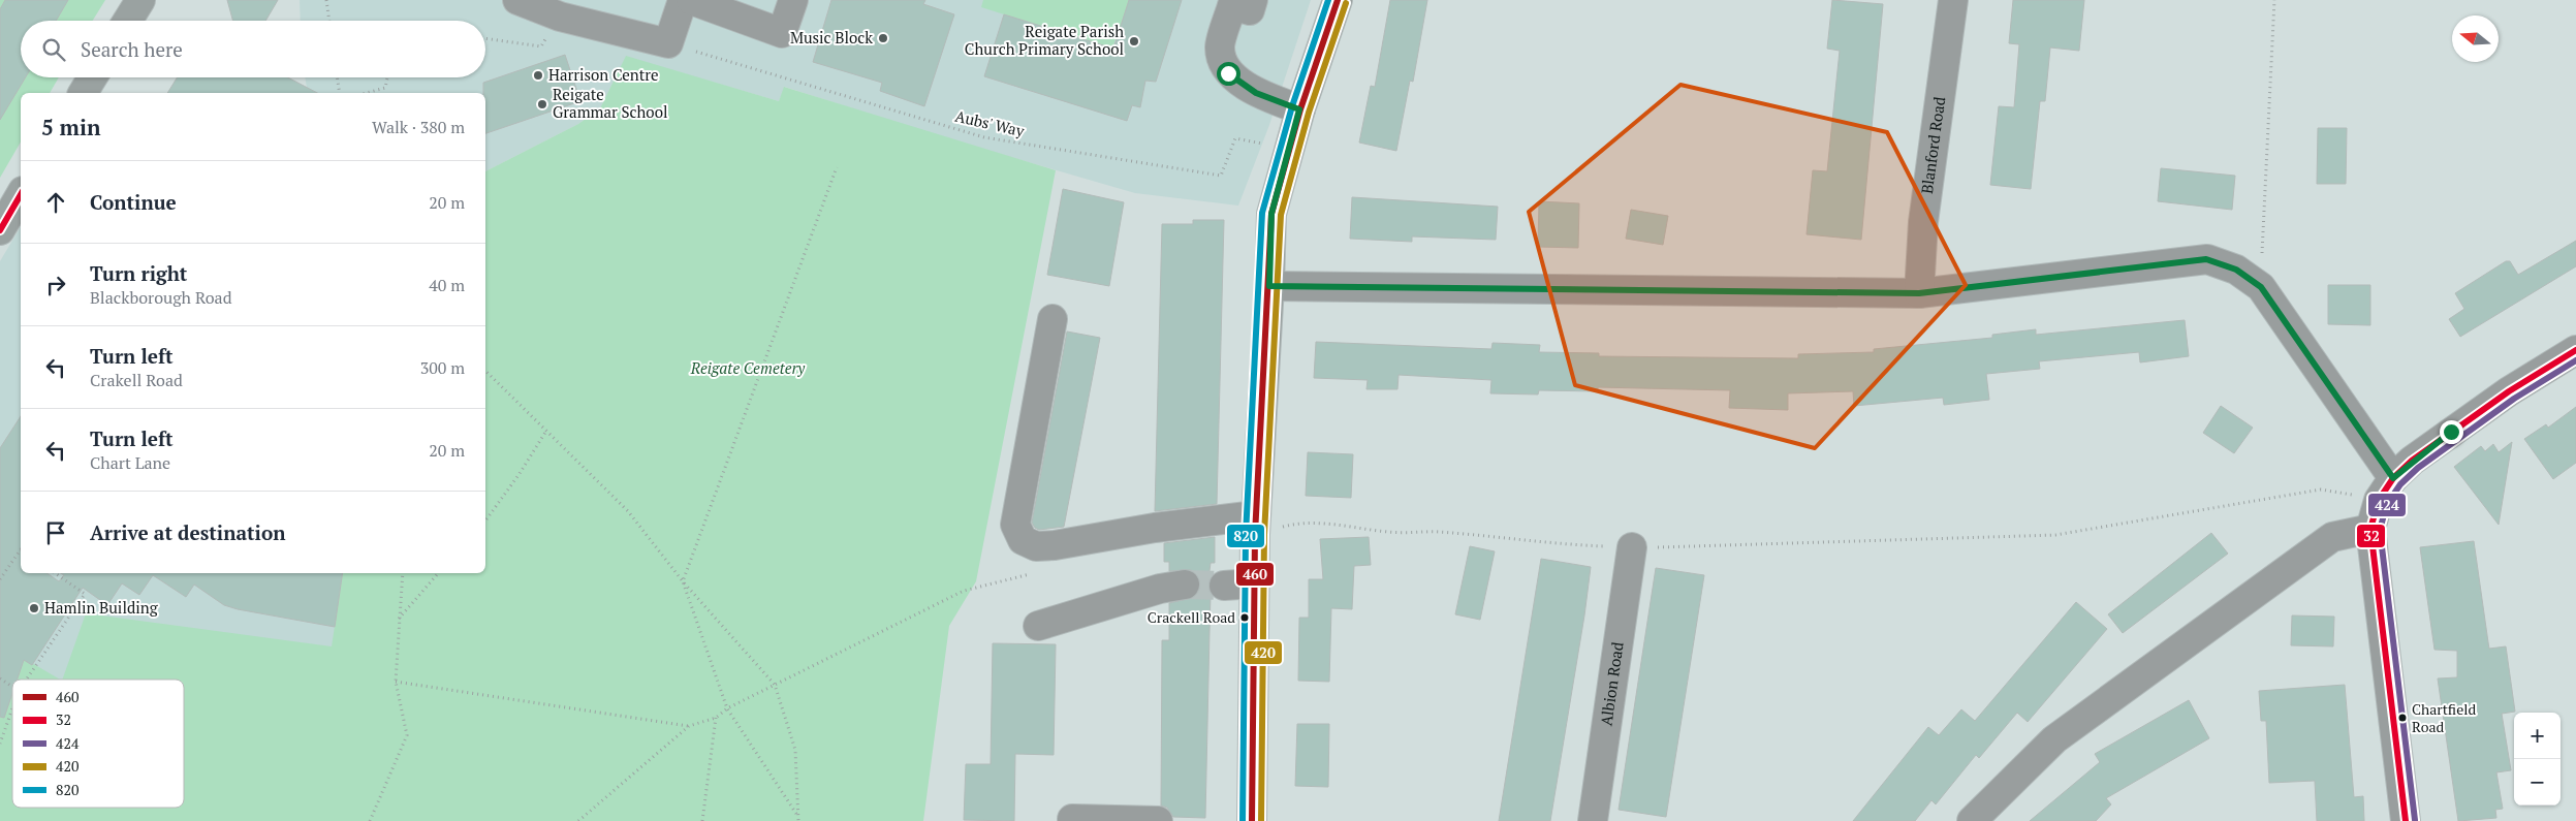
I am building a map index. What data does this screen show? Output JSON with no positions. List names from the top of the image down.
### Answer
{
  "streets": {
    "street": ["Blanford Road", "Albion Road"],
    "path": ["Aubs' Way"]
  },
  "parks": ["Reigate Cemetery"],
  "places": [
    "Music Block",
    "Reigate Parish Church Primary School",
    "Harrison Centre",
    "Reigate Grammar School",
    "Hamlin Building",
    "Crackell Road",
    "Chartfield Road"
  ],
  "lines": [
    "transit line 460",
    "transit line 820",
    "transit line 420",
    "transit line 32",
    "transit line 424"
  ],
  "legend": [
    "460",
    "32",
    "424",
    "420",
    "820"
  ],
  "north": "left",
  "page": {
    "search": "Search here",
    "heading": ["5 min", "Walk · 380 m"],
    "list": [
      ["Continue", "20 m"],
      ["Turn right", "Blackborough Road", "40 m"],
      ["Turn left", "Crakell Road", "300 m"],
      ["Turn left", "Chart Lane", "20 m"],
      "Arrive at destination"
    ],
    "map_buttons": ["+", "−"]
  }
}
